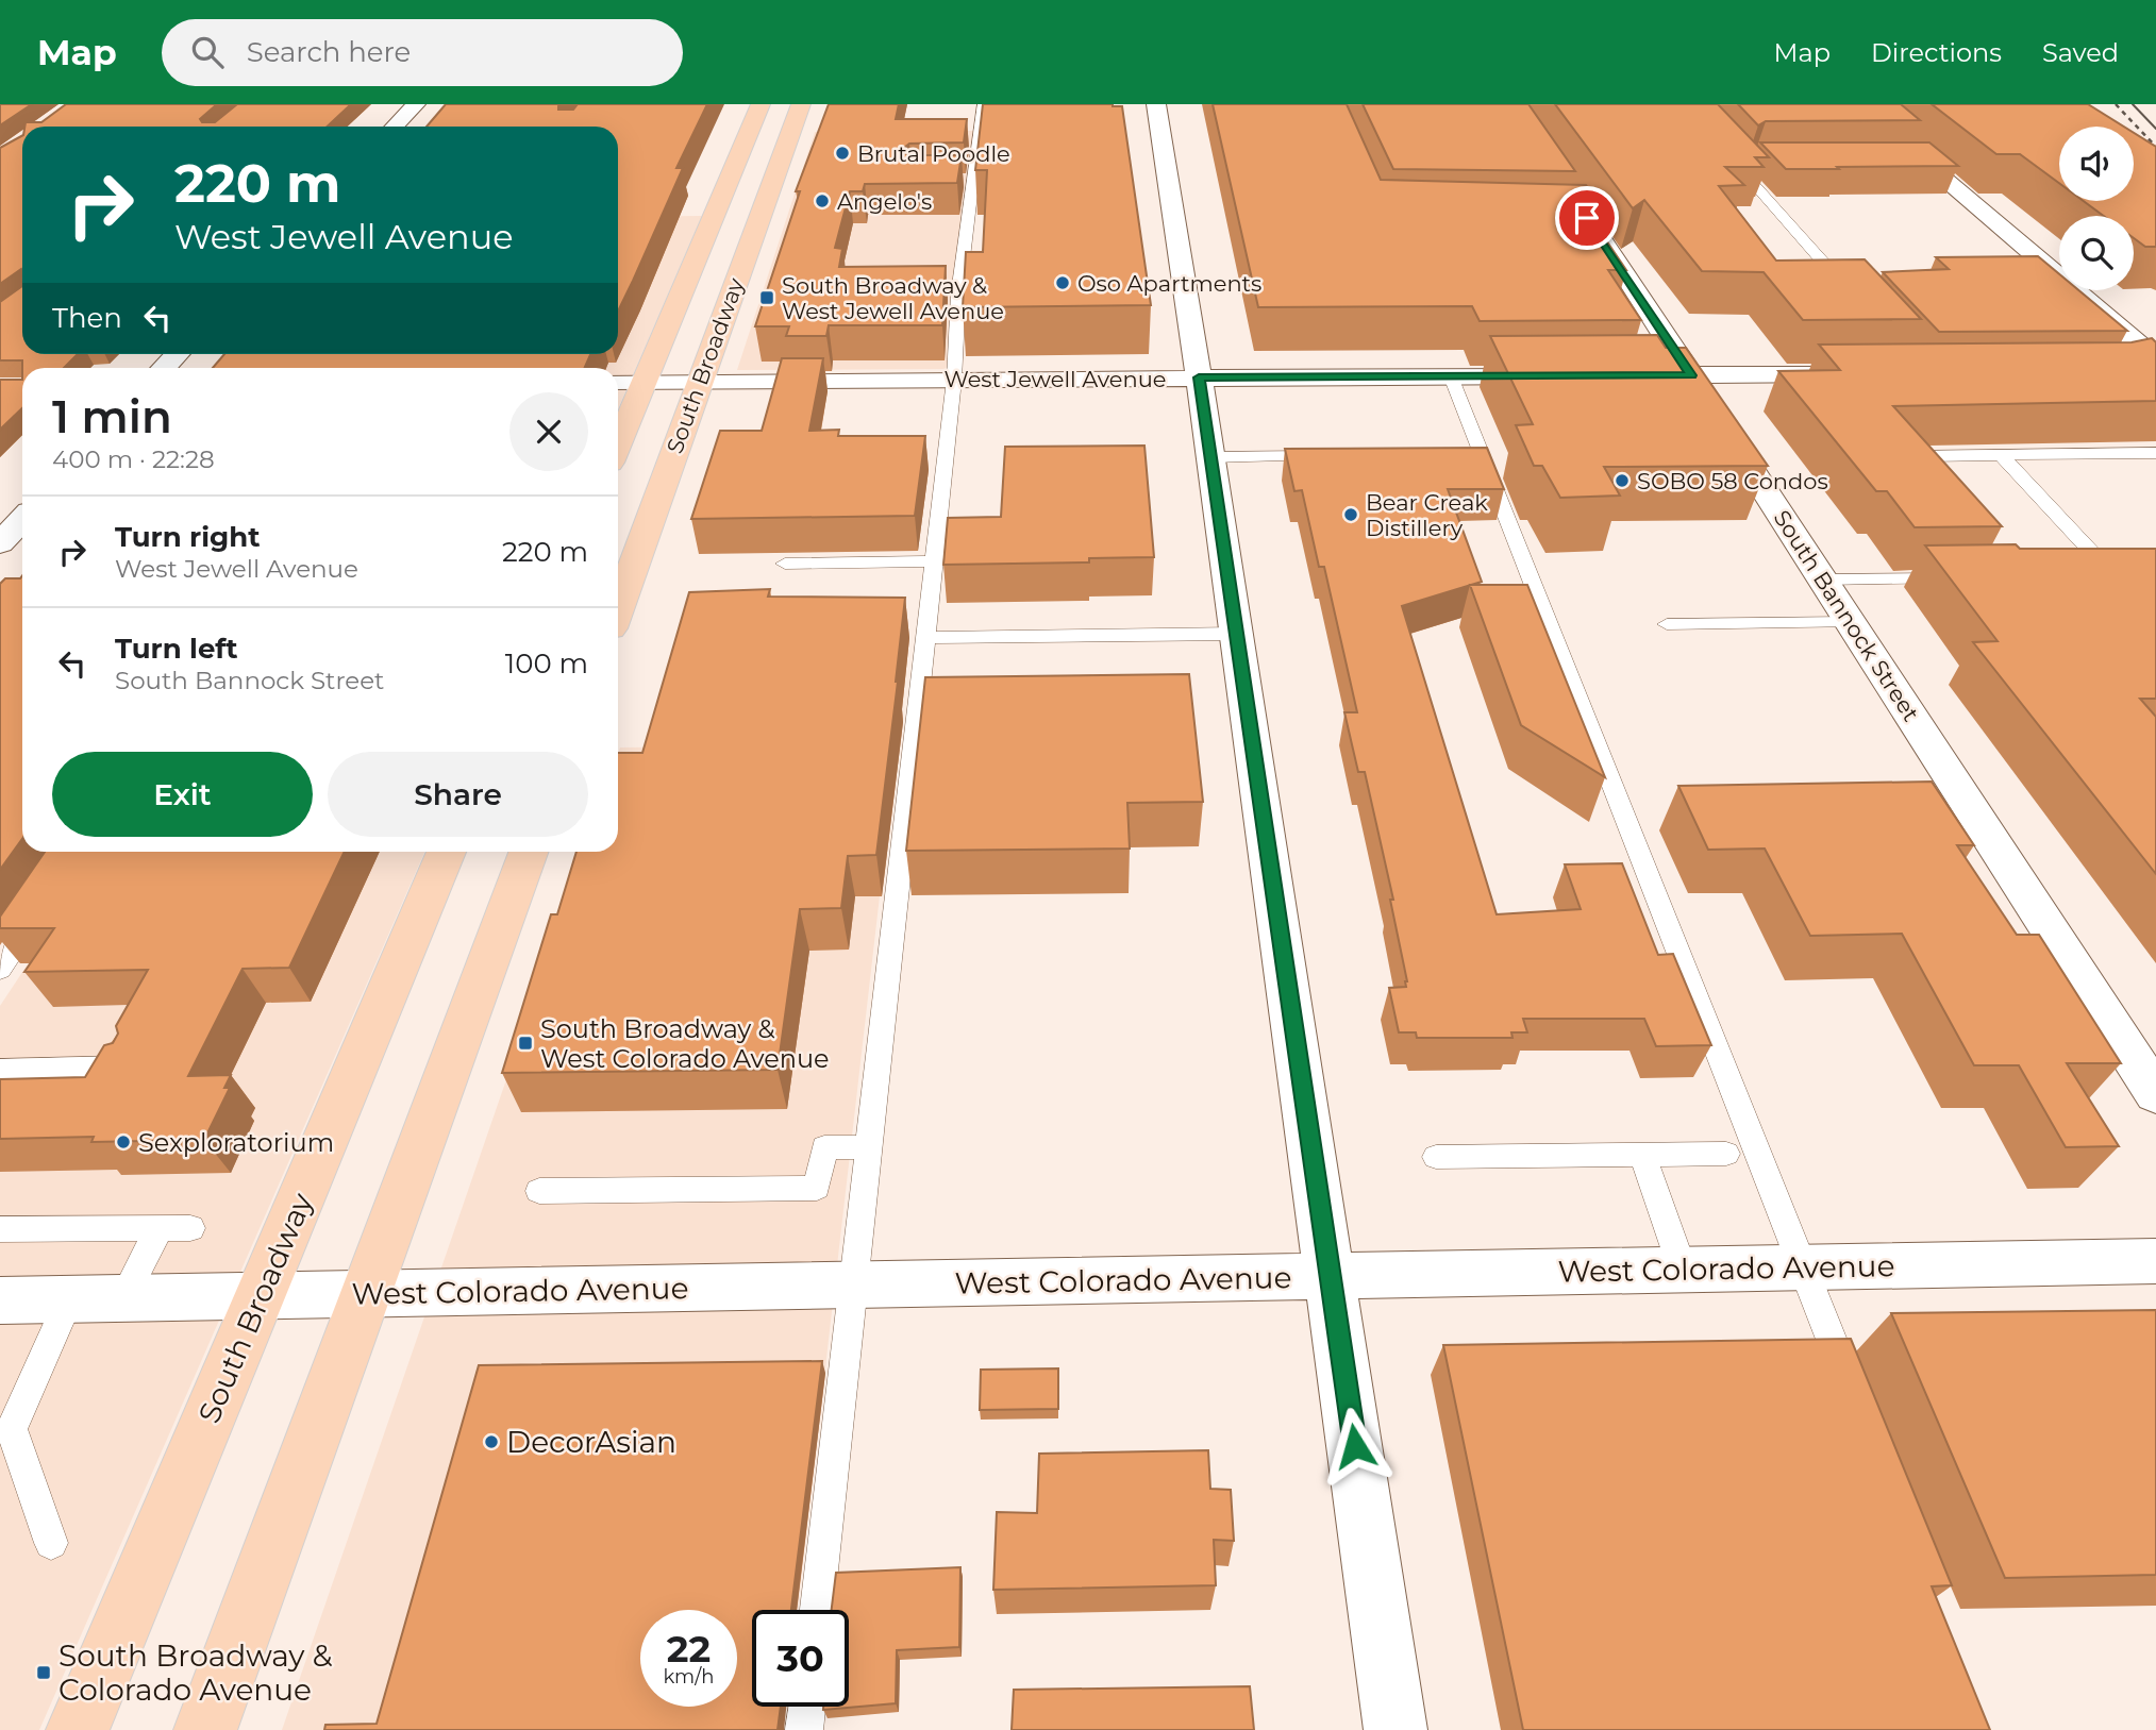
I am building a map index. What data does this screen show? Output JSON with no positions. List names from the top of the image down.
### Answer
{
  "streets": {
    "main road": ["South Broadway"],
    "street": ["West Jewell Avenue", "South Bannock Street", "West Colorado Avenue"]
  },
  "crossings": [
    ["South Broadway", "West Jewell Avenue"],
    ["South Broadway", "West Colorado Avenue"]
  ],
  "places": {
    "other": [
      "Brutal Poodle",
      "Angelo's",
      "Oso Apartments",
      "SOBO 58 Condos",
      "Bear Creak Distillery",
      "Sexploratorium",
      "DecorAsian"
    ],
    "transit": ["South Broadway & West Jewell Avenue", "South Broadway & West Colorado Avenue", "South Broadway & Colorado Avenue"]
  },
  "page": {
    "header": "Map",
    "search": "Search here",
    "nav": ["Map", "Directions", "Saved"],
    "turn": ["220 m", "West Jewell Avenue"],
    "then": "Then",
    "heading": ["1 min", "400 m · 22:28"],
    "list": [
      {
        "name": "Turn right",
        "note": "West Jewell Avenue",
        "value": "220 m"
      },
      {
        "name": "Turn left",
        "note": "South Bannock Street",
        "value": "100 m"
      }
    ],
    "buttons": ["Exit", "Share"],
    "speed": "22 km/h",
    "limit": "30"
  }
}
